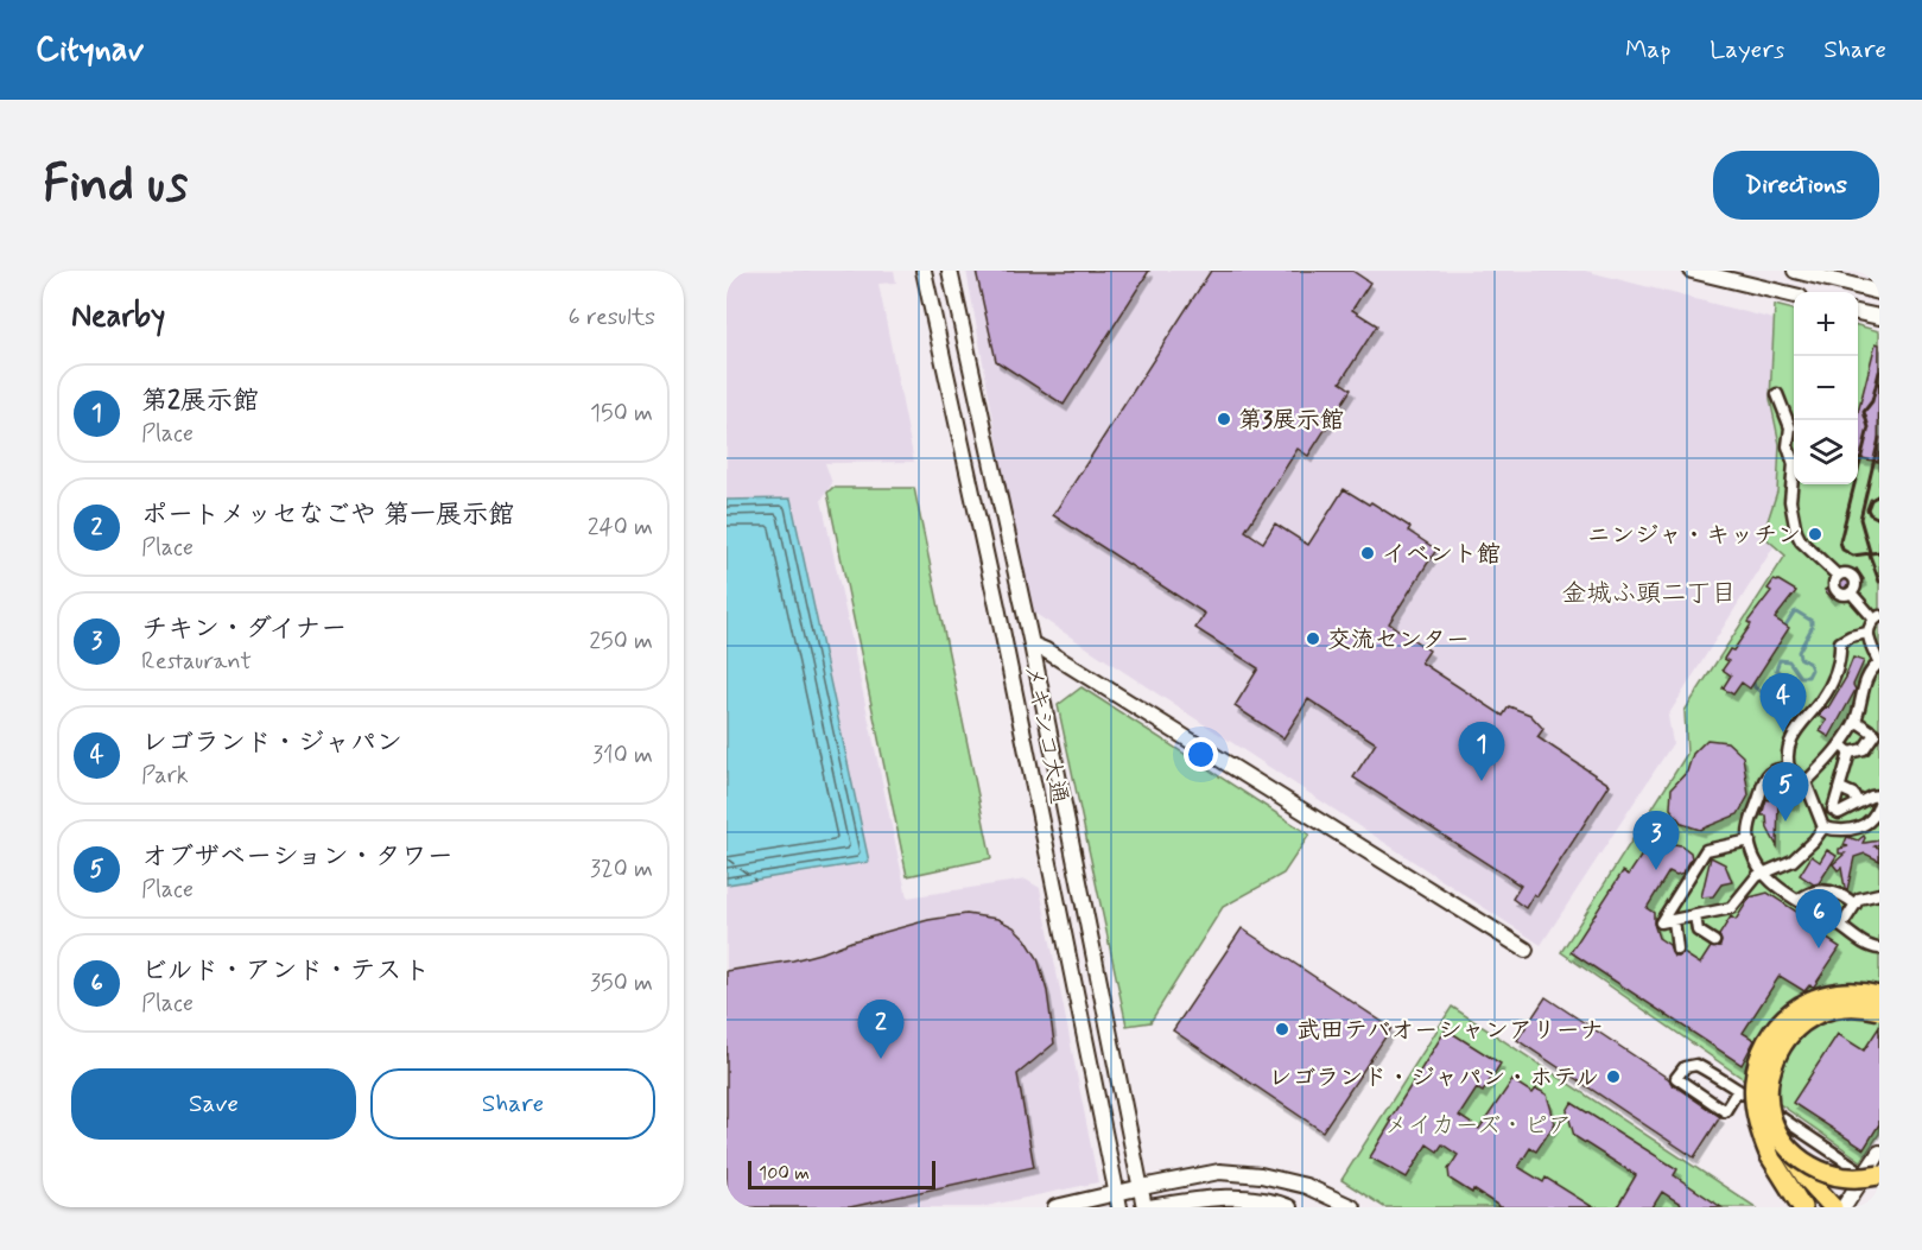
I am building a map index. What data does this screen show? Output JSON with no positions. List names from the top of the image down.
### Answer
{
  "streets": {
    "street": ["メキシコ大通"]
  },
  "districts": ["金城ふ頭二丁目"],
  "parks": ["メイカーズ・ピア"],
  "places": [
    "第3展示館",
    "ニンジャ・キッチン",
    "イベント館",
    "交流センター",
    "武田テバオーシャンアリーナ",
    "レゴランド・ジャパン・ホテル"
  ],
  "scale_bar": "100 m",
  "page": {
    "header": "Citynav",
    "nav": ["Map", "Layers", "Share"],
    "buttons": [
      "Directions",
      ["Save", "Share"]
    ],
    "title": "Find us",
    "heading": ["Nearby", "6 results"],
    "map_buttons": ["+", "−"],
    "list": [
      {
        "mark": "1",
        "name": "第2展示館",
        "note": "Place",
        "value": "150 m"
      },
      {
        "mark": "2",
        "name": "ポートメッセなごや 第一展示館",
        "note": "Place",
        "value": "240 m"
      },
      {
        "mark": "3",
        "name": "チキン・ダイナー",
        "note": "Restaurant",
        "value": "250 m"
      },
      {
        "mark": "4",
        "name": "レゴランド・ジャパン",
        "note": "Park",
        "value": "310 m"
      },
      {
        "mark": "5",
        "name": "オブザベーション・タワー",
        "note": "Place",
        "value": "320 m"
      },
      {
        "mark": "6",
        "name": "ビルド・アンド・テスト",
        "note": "Place",
        "value": "350 m"
      }
    ],
    "pins": [
      "4",
      "1",
      "5",
      "3",
      "6",
      "2"
    ],
    "scale": "100 m"
  }
}
